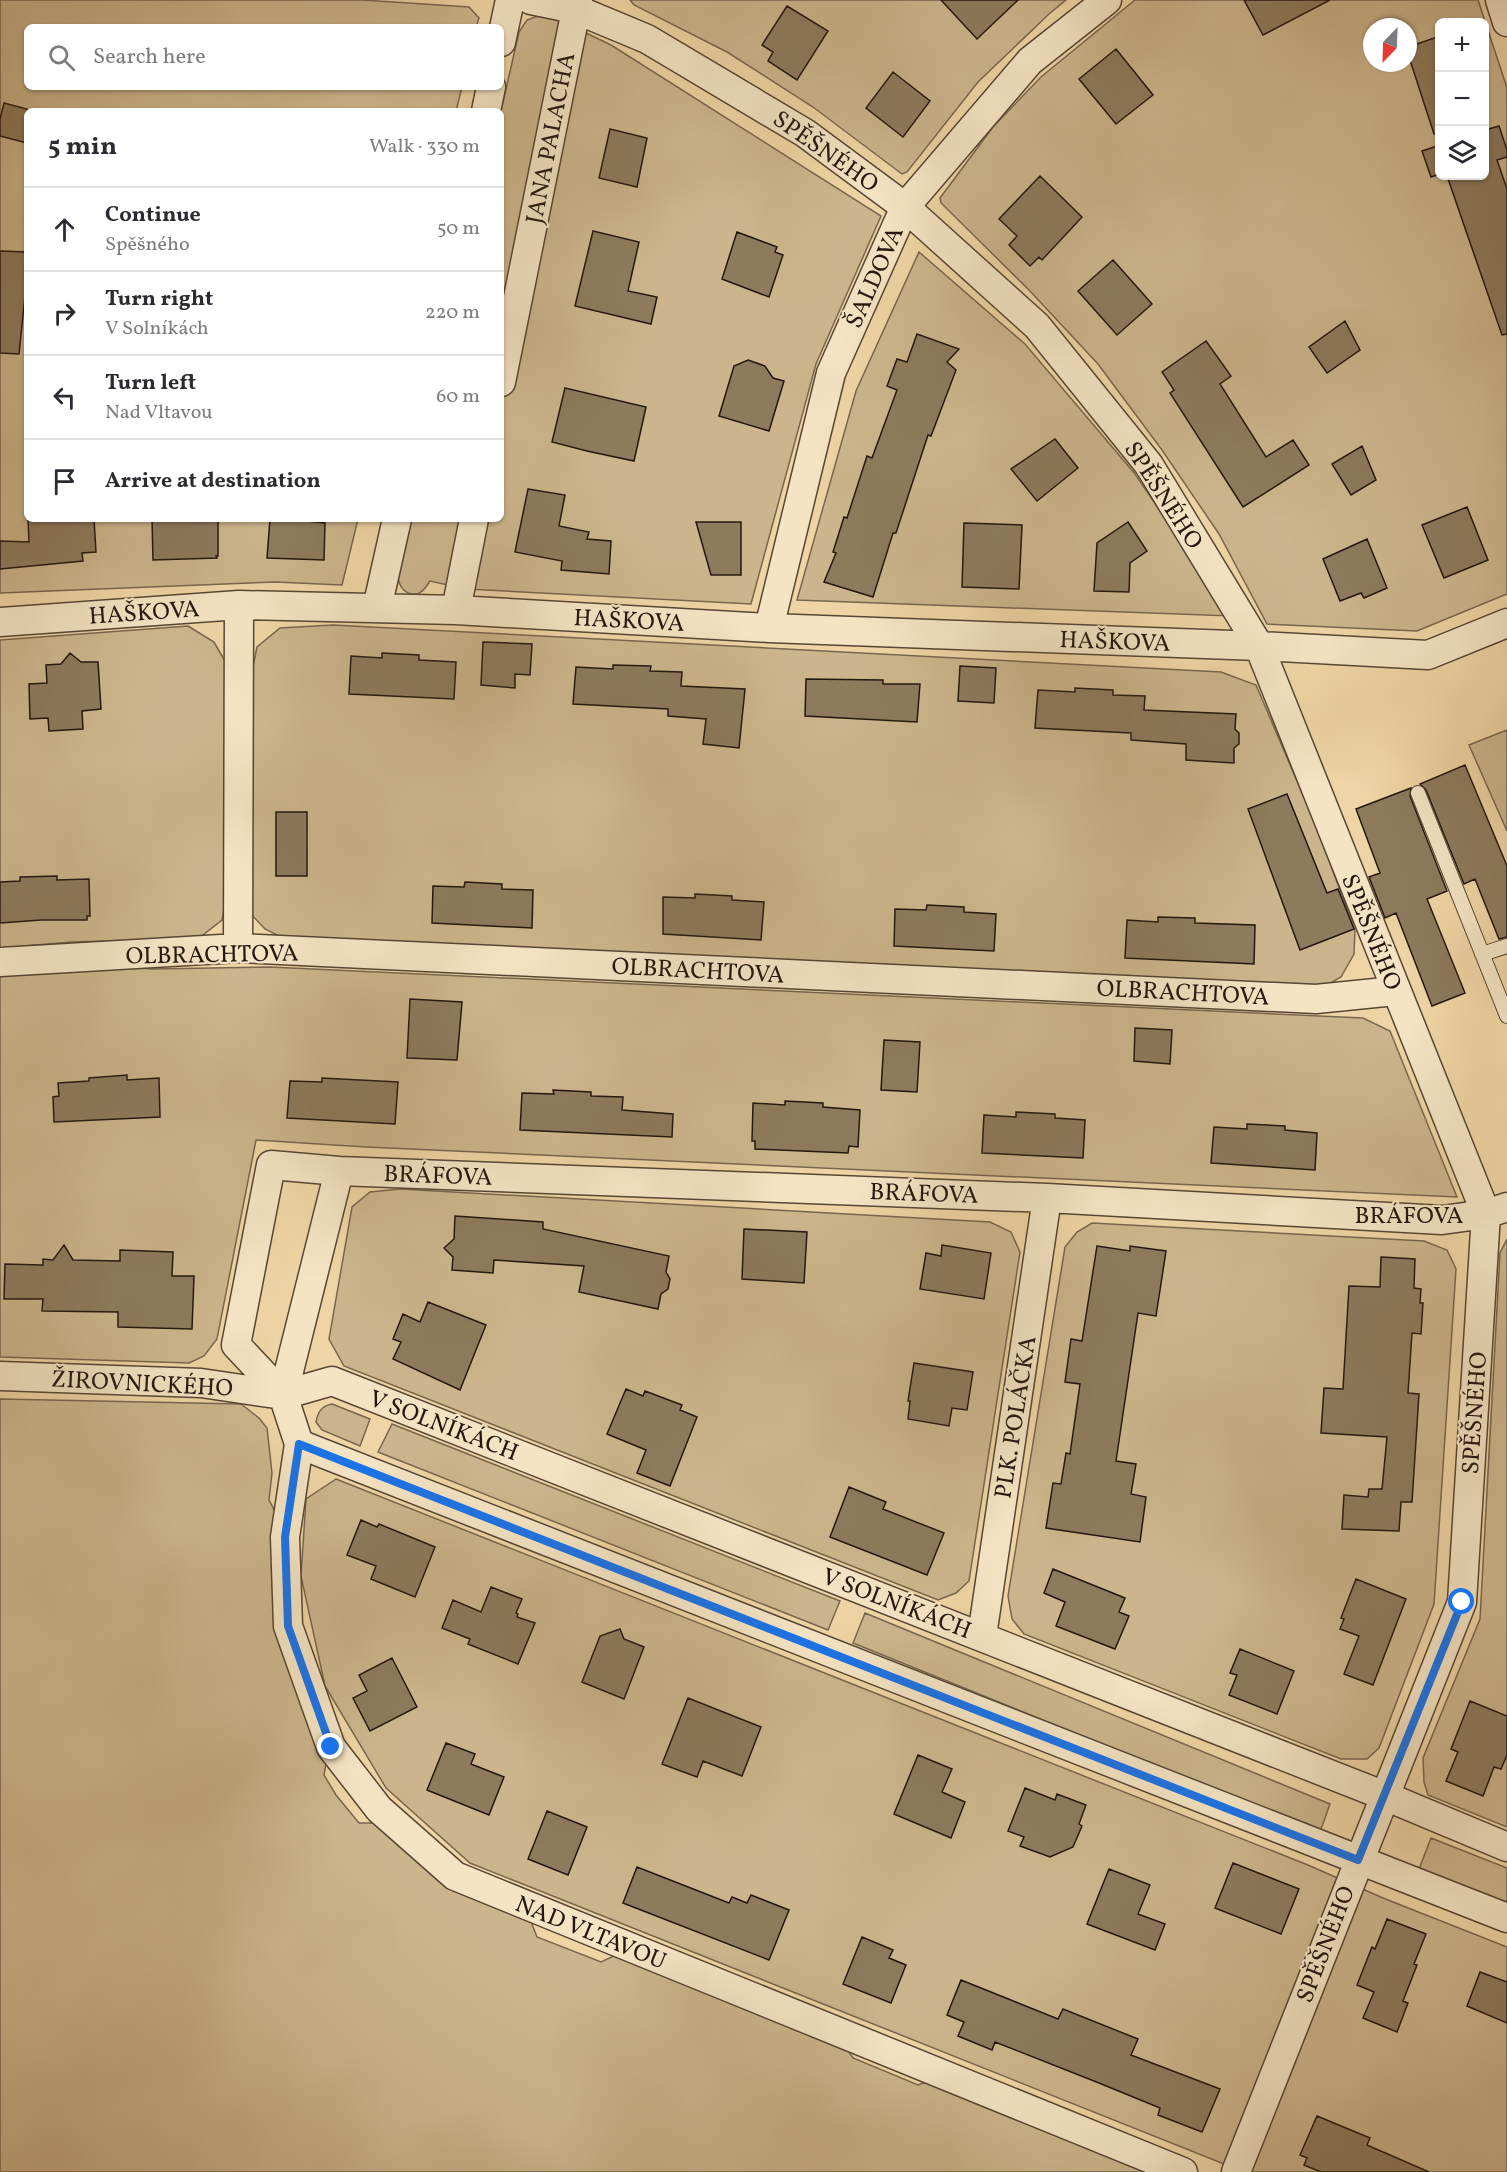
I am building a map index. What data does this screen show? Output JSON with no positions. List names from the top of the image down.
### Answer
{
  "streets": {
    "street": [
      "JANA PALACHA",
      "SPĚŠNÉHO",
      "ŠALDOVA",
      "HAŠKOVA",
      "OLBRACHTOVA",
      "BRÁFOVA",
      "ŽIROVNICKÉHO",
      "PLK. POLÁČKA",
      "V SOLNÍKÁCH",
      "NAD VLTAVOU"
    ]
  },
  "crossings": [
    ["JANA PALACHA", "SPĚŠNÉHO"],
    ["SPĚŠNÉHO", "ŠALDOVA"],
    ["SPĚŠNÉHO", "HAŠKOVA"],
    ["SPĚŠNÉHO", "OLBRACHTOVA"],
    ["SPĚŠNÉHO", "BRÁFOVA"],
    ["SPĚŠNÉHO", "V SOLNÍKÁCH"],
    ["ŠALDOVA", "HAŠKOVA"],
    ["BRÁFOVA", "PLK. POLÁČKA"],
    ["ŽIROVNICKÉHO", "V SOLNÍKÁCH"],
    ["PLK. POLÁČKA", "V SOLNÍKÁCH"]
  ],
  "north": "bottom left",
  "page": {
    "map_buttons": ["+", "−"],
    "search": "Search here",
    "heading": ["5 min", "Walk · 330 m"],
    "list": [
      ["Continue", "Spěšného", "50 m"],
      ["Turn right", "V Solníkách", "220 m"],
      ["Turn left", "Nad Vltavou", "60 m"],
      "Arrive at destination"
    ]
  }
}
